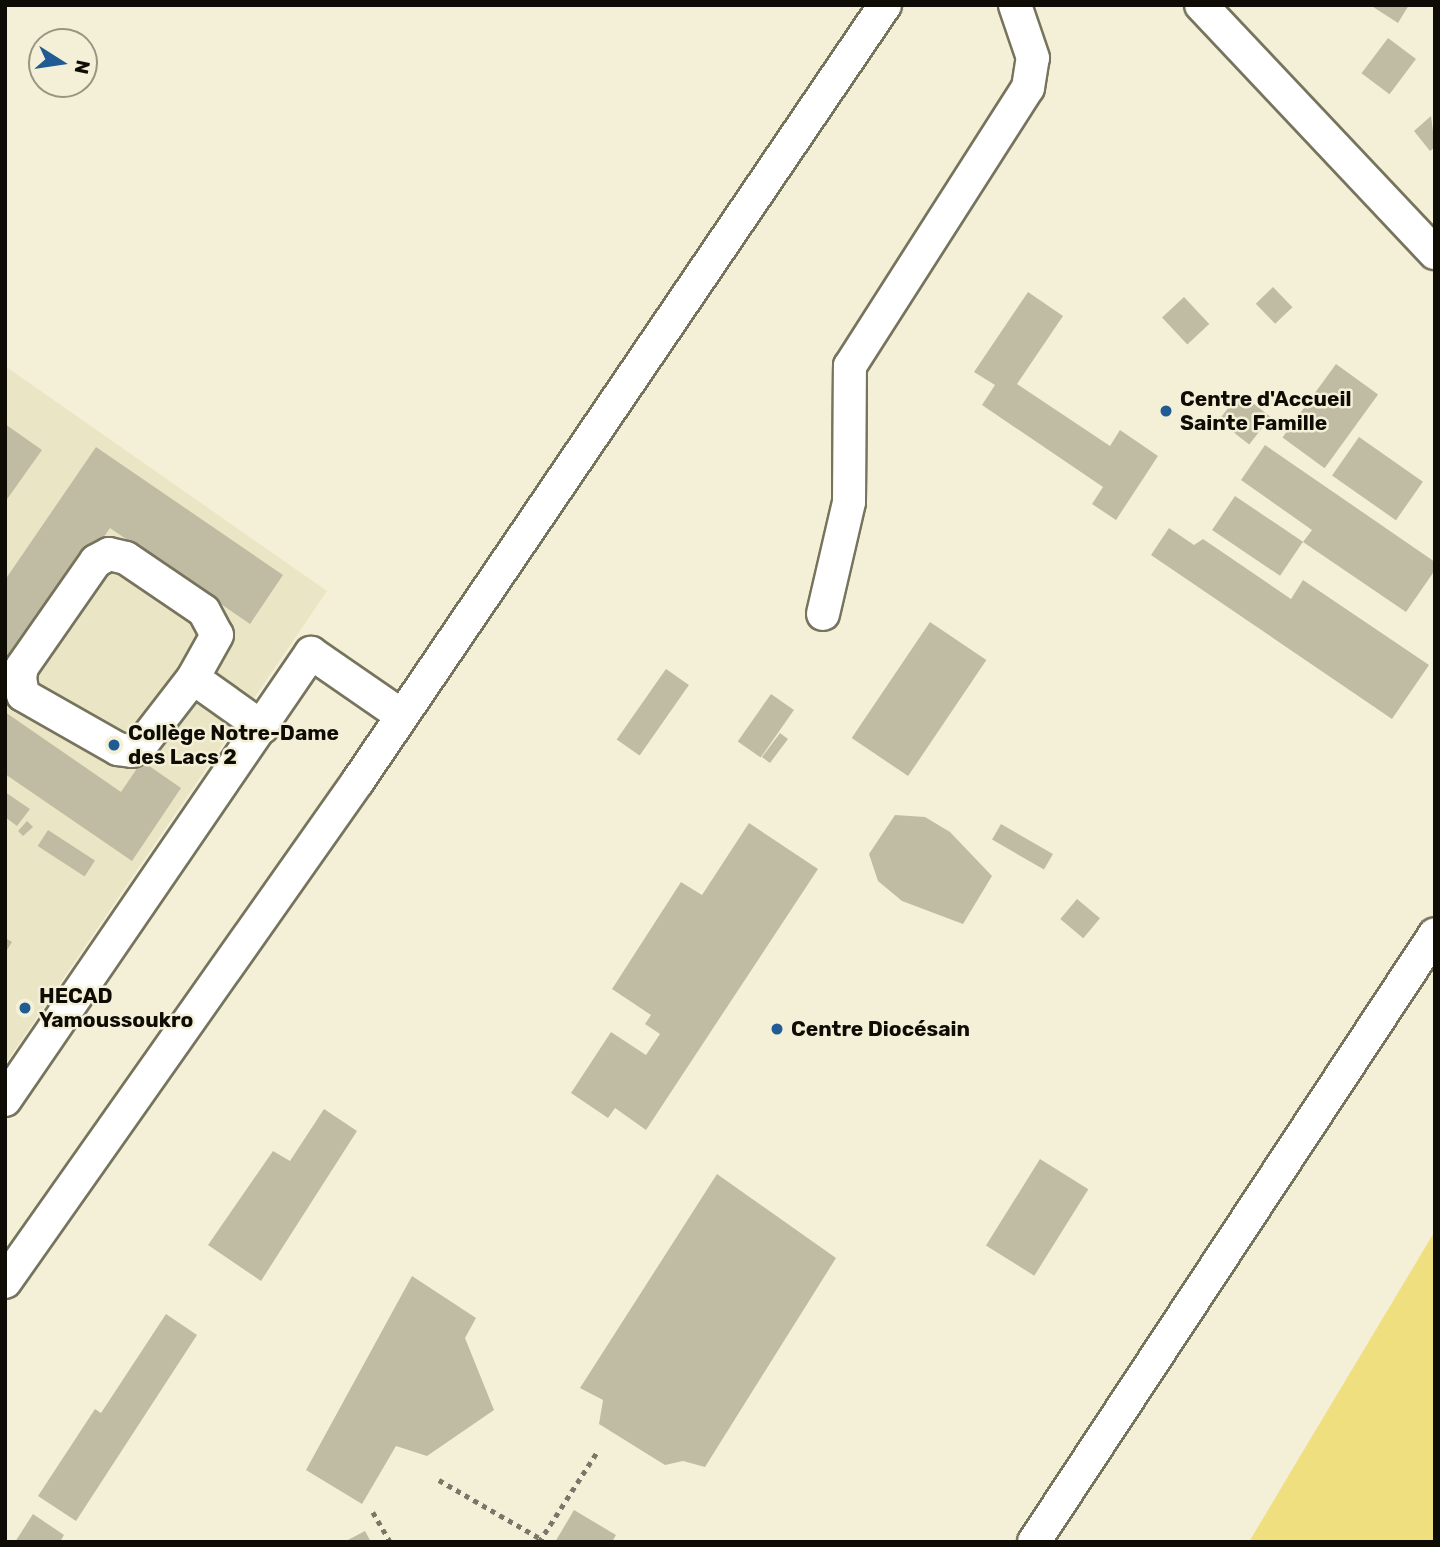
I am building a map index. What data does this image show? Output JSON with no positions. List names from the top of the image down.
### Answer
{
  "places": [
    "Centre d'Accueil Sainte Famille",
    "Collège Notre-Dame des Lacs 2",
    "HECAD Yamoussoukro",
    "Centre Diocésain"
  ],
  "north": "right"
}
